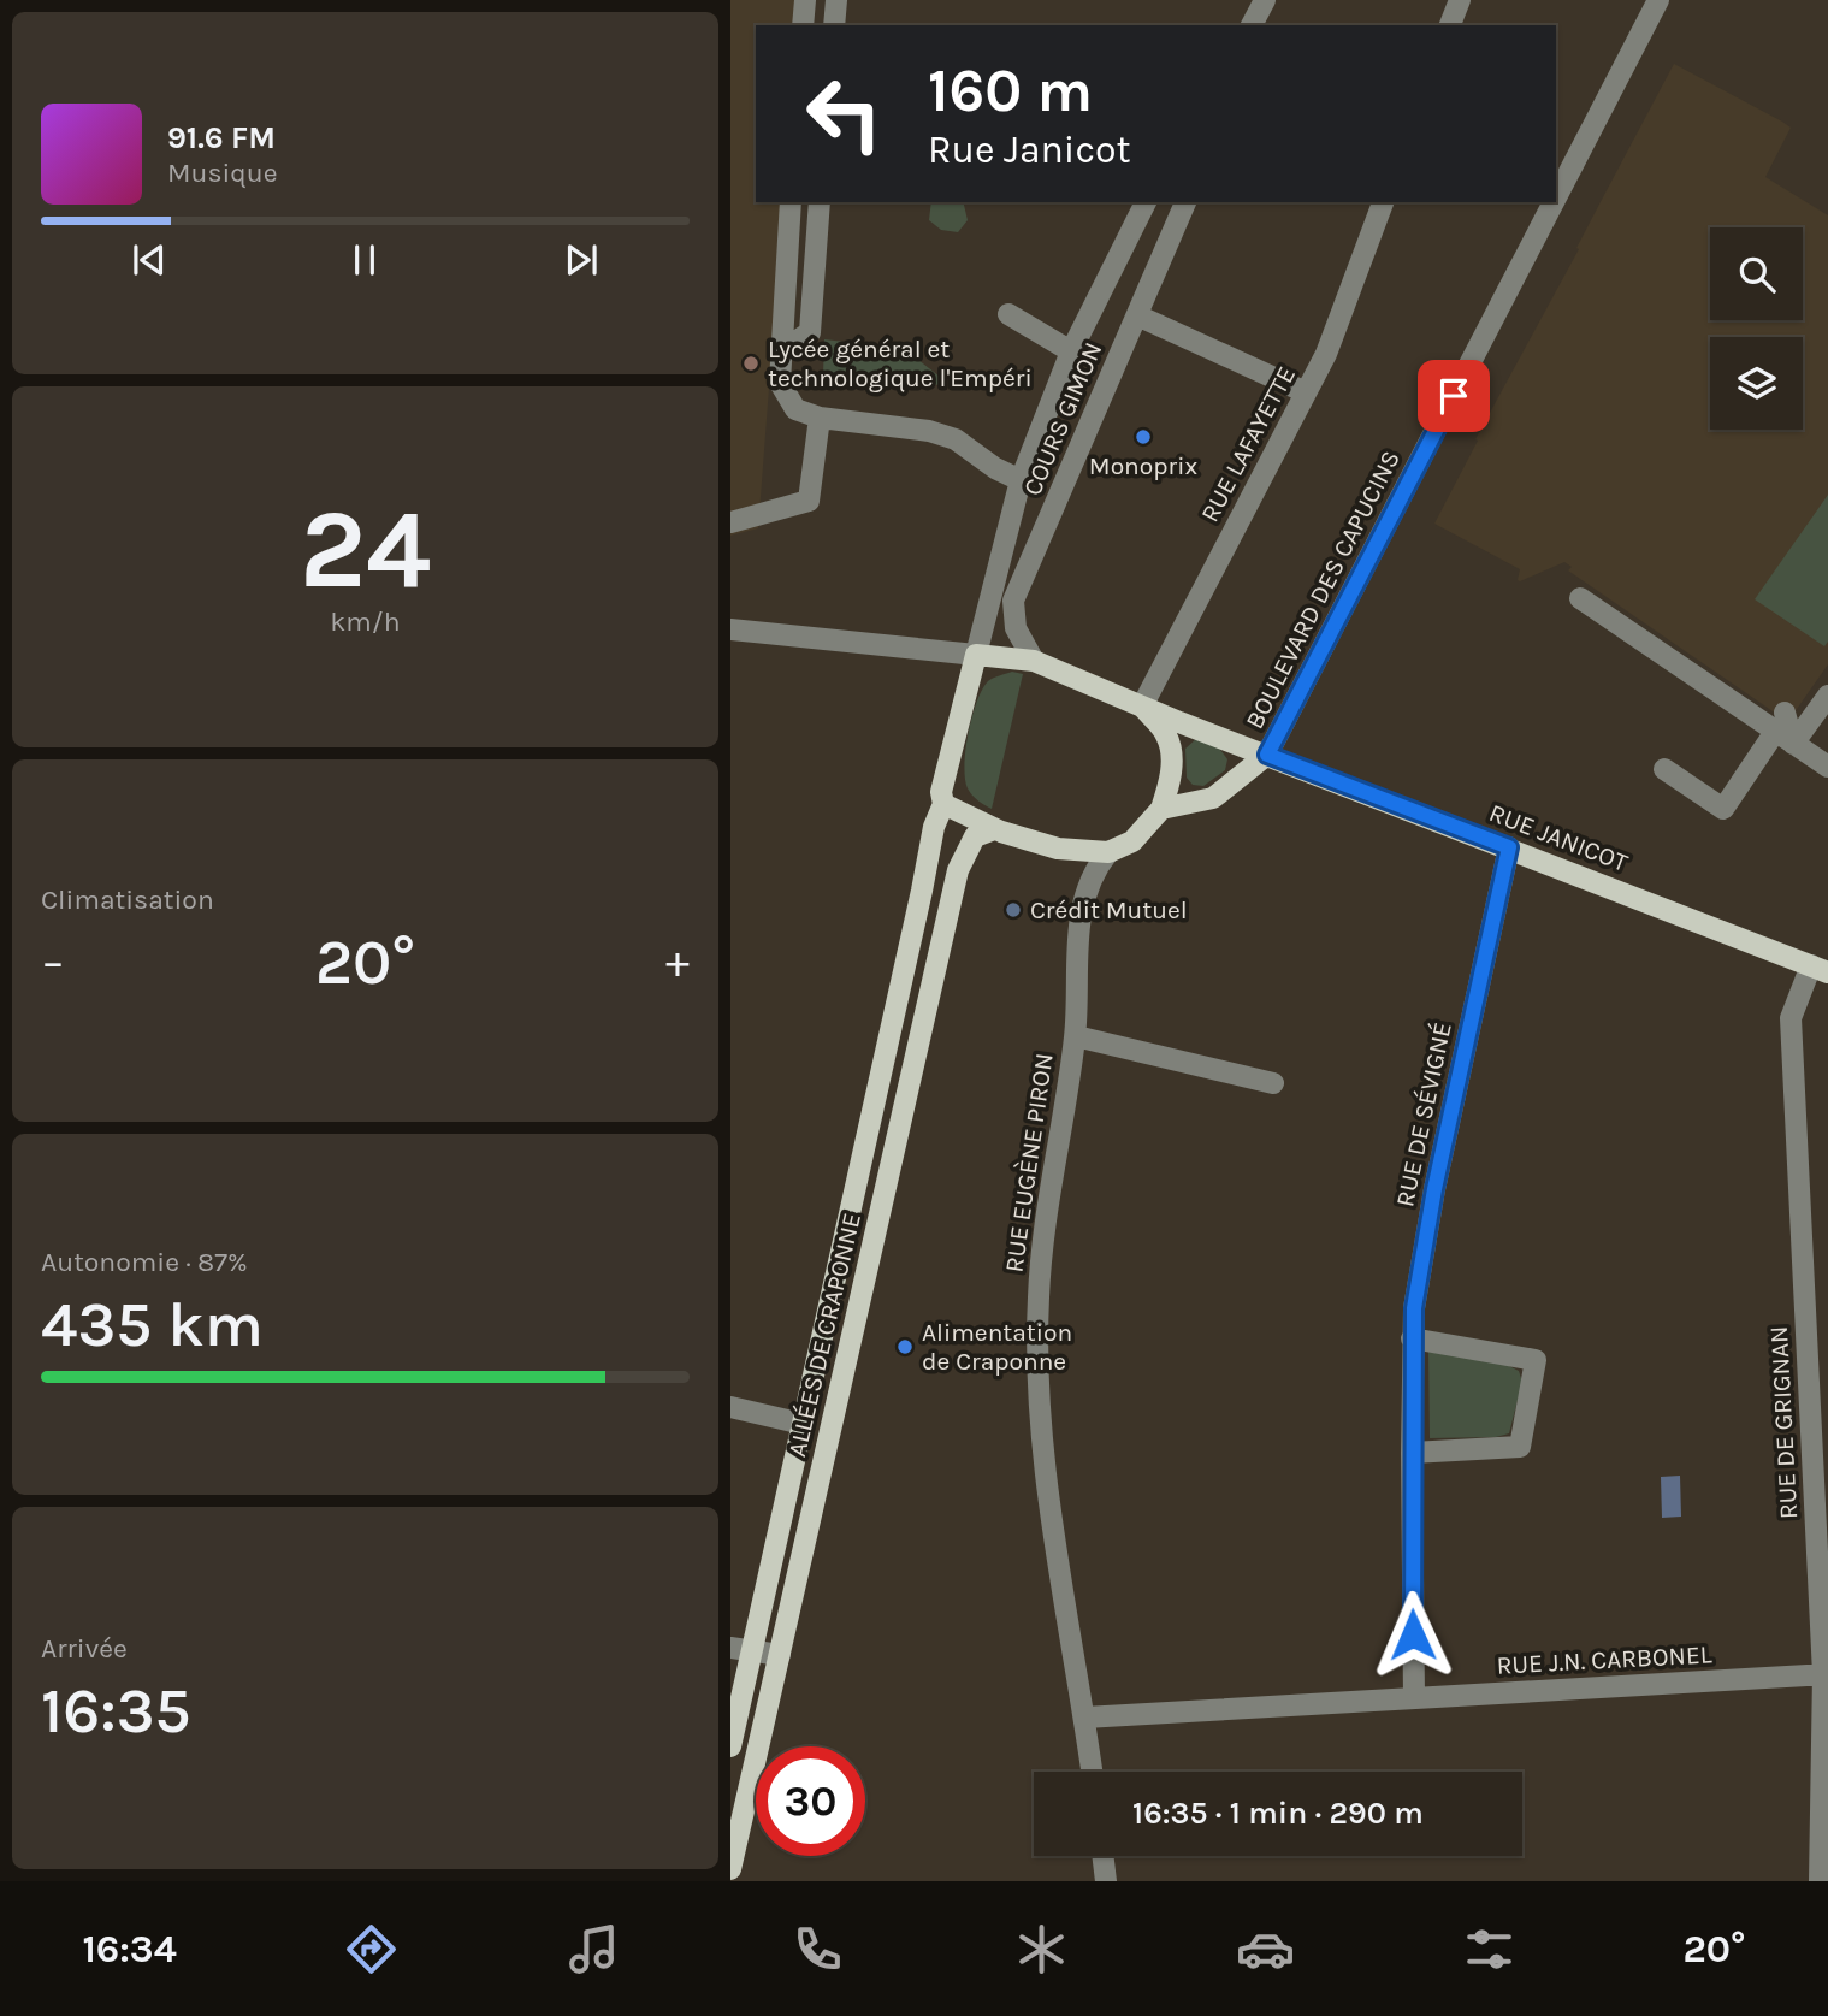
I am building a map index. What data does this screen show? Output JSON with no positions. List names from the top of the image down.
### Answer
{
  "streets": {
    "main road": ["RUE JANICOT", "ALLÉES DE CRAPONNE"],
    "street": [
      "COURS GIMON",
      "RUE LAFAYETTE",
      "BOULEVARD DES CAPUCINS",
      "RUE DE SÉVIGNÉ",
      "RUE EUGÈNE PIRON",
      "RUE DE GRIGNAN",
      "RUE J.N. CARBONEL"
    ]
  },
  "crossings": [
    ["COURS GIMON", "RUE LAFAYETTE"],
    ["COURS GIMON", "RUE JANICOT"],
    ["COURS GIMON", "RUE EUGÈNE PIRON"],
    ["COURS GIMON", "ALLÉES DE CRAPONNE"],
    ["RUE LAFAYETTE", "RUE JANICOT"],
    ["RUE LAFAYETTE", "RUE EUGÈNE PIRON"],
    ["RUE LAFAYETTE", "ALLÉES DE CRAPONNE"],
    ["BOULEVARD DES CAPUCINS", "RUE JANICOT"],
    ["RUE JANICOT", "RUE DE SÉVIGNÉ"],
    ["RUE JANICOT", "RUE EUGÈNE PIRON"],
    ["RUE JANICOT", "ALLÉES DE CRAPONNE"],
    ["RUE JANICOT", "RUE DE GRIGNAN"],
    ["RUE DE SÉVIGNÉ", "RUE J.N. CARBONEL"],
    ["RUE EUGÈNE PIRON", "ALLÉES DE CRAPONNE"],
    ["RUE EUGÈNE PIRON", "RUE J.N. CARBONEL"],
    ["RUE DE GRIGNAN", "RUE J.N. CARBONEL"]
  ],
  "places": [
    "Lycée général et technologique l'Empéri",
    "Monoprix",
    "Crédit Mutuel",
    "Alimentation de Craponne"
  ],
  "page": {
    "turn": ["160 m", "Rue Janicot"],
    "song": ["91.6 FM", "Musique"],
    "tile": [
      ["24", "km/h"],
      "Climatisation",
      ["Autonomie · 87%", "435 km"],
      ["Arrivée", "16:35"]
    ],
    "heat": ["−", "20°", "+"],
    "limit": "30",
    "trip": "16:35 · 1 min · 290 m",
    "tabs": ["16:34", "20°"]
  }
}
